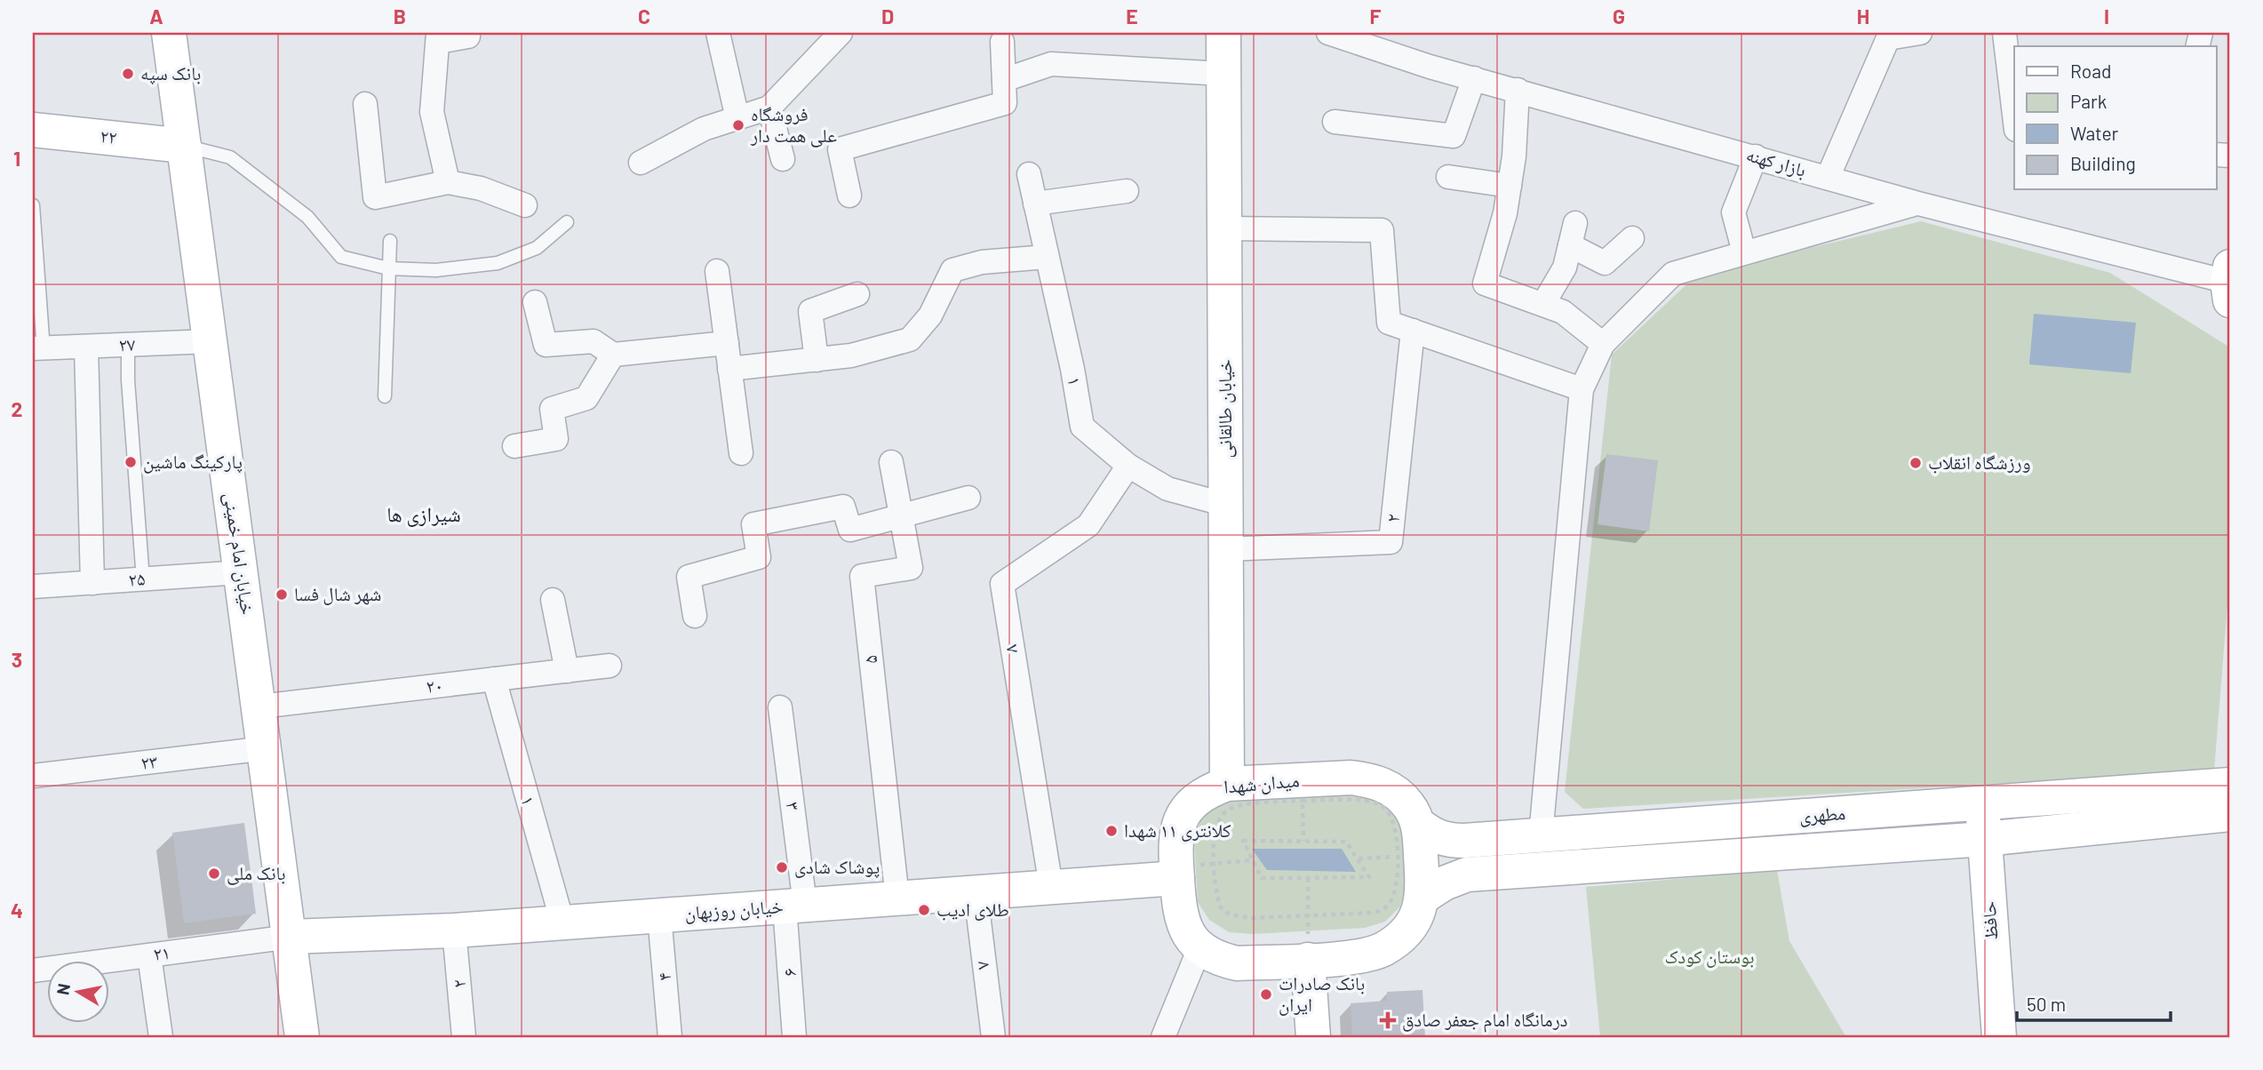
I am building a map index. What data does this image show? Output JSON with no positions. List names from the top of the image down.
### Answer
{
  "streets": {
    "main road": [
      "۲۲",
      "خیابان طالقانی",
      "خیابان امام خمینی",
      "میدان شهدا",
      "مطهری",
      "خیابان روزبهان",
      "حافظ"
    ],
    "street": [
      "بازار کهنه",
      "۲۷",
      "۱",
      "۲",
      "۲۵",
      "۷",
      "۵",
      "۲۰",
      "۲۳",
      "۳",
      "۲۱",
      "۸",
      "۶",
      "۴"
    ]
  },
  "crossings": [
    ["۲۲", "خیابان امام خمینی"],
    ["۲۷", "خیابان امام خمینی"],
    ["۱", "خیابان طالقانی"],
    ["۱", "۷"],
    ["۱", "۲۰"],
    ["۱", "خیابان روزبهان"],
    ["خیابان طالقانی", "۲"],
    ["خیابان طالقانی", "میدان شهدا"],
    ["۲", "خیابان روزبهان"],
    ["خیابان امام خمینی", "۲۵"],
    ["خیابان امام خمینی", "۲۰"],
    ["خیابان امام خمینی", "۲۳"],
    ["خیابان امام خمینی", "خیابان روزبهان"],
    ["خیابان امام خمینی", "۲۱"],
    ["۷", "خیابان روزبهان"],
    ["۵", "خیابان روزبهان"],
    ["میدان شهدا", "مطهری"],
    ["میدان شهدا", "خیابان روزبهان"],
    ["۳", "خیابان روزبهان"],
    ["۳", "۶"],
    ["مطهری", "حافظ"],
    ["خیابان روزبهان", "۲۱"],
    ["خیابان روزبهان", "۸"],
    ["خیابان روزبهان", "۶"],
    ["خیابان روزبهان", "۴"]
  ],
  "districts": ["شیرازی ها"],
  "parks": ["بوستان کودک"],
  "places": {
    "other": [
      "بانک سپه",
      "فروشگاه علی همت دار",
      "پارکینگ ماشین",
      "ورزشگاه انقلاب",
      "شهر شال فسا",
      "کلانتری ۱۱ شهدا",
      "پوشاک شادی",
      "بانک ملی",
      "طلای ادیب",
      "بانک صادرات ایران"
    ],
    "health": ["درمانگاه امام جعفر صادق"]
  },
  "legend": [
    "Road",
    "Park",
    "Water",
    "Building"
  ],
  "scale_bar": "50 m",
  "north": "left",
  "grid": {
    "columns": [
      "A",
      "B",
      "C",
      "D",
      "E",
      "F",
      "G",
      "H",
      "I"
    ],
    "rows": [
      "1",
      "2",
      "3",
      "4"
    ]
  }
}
